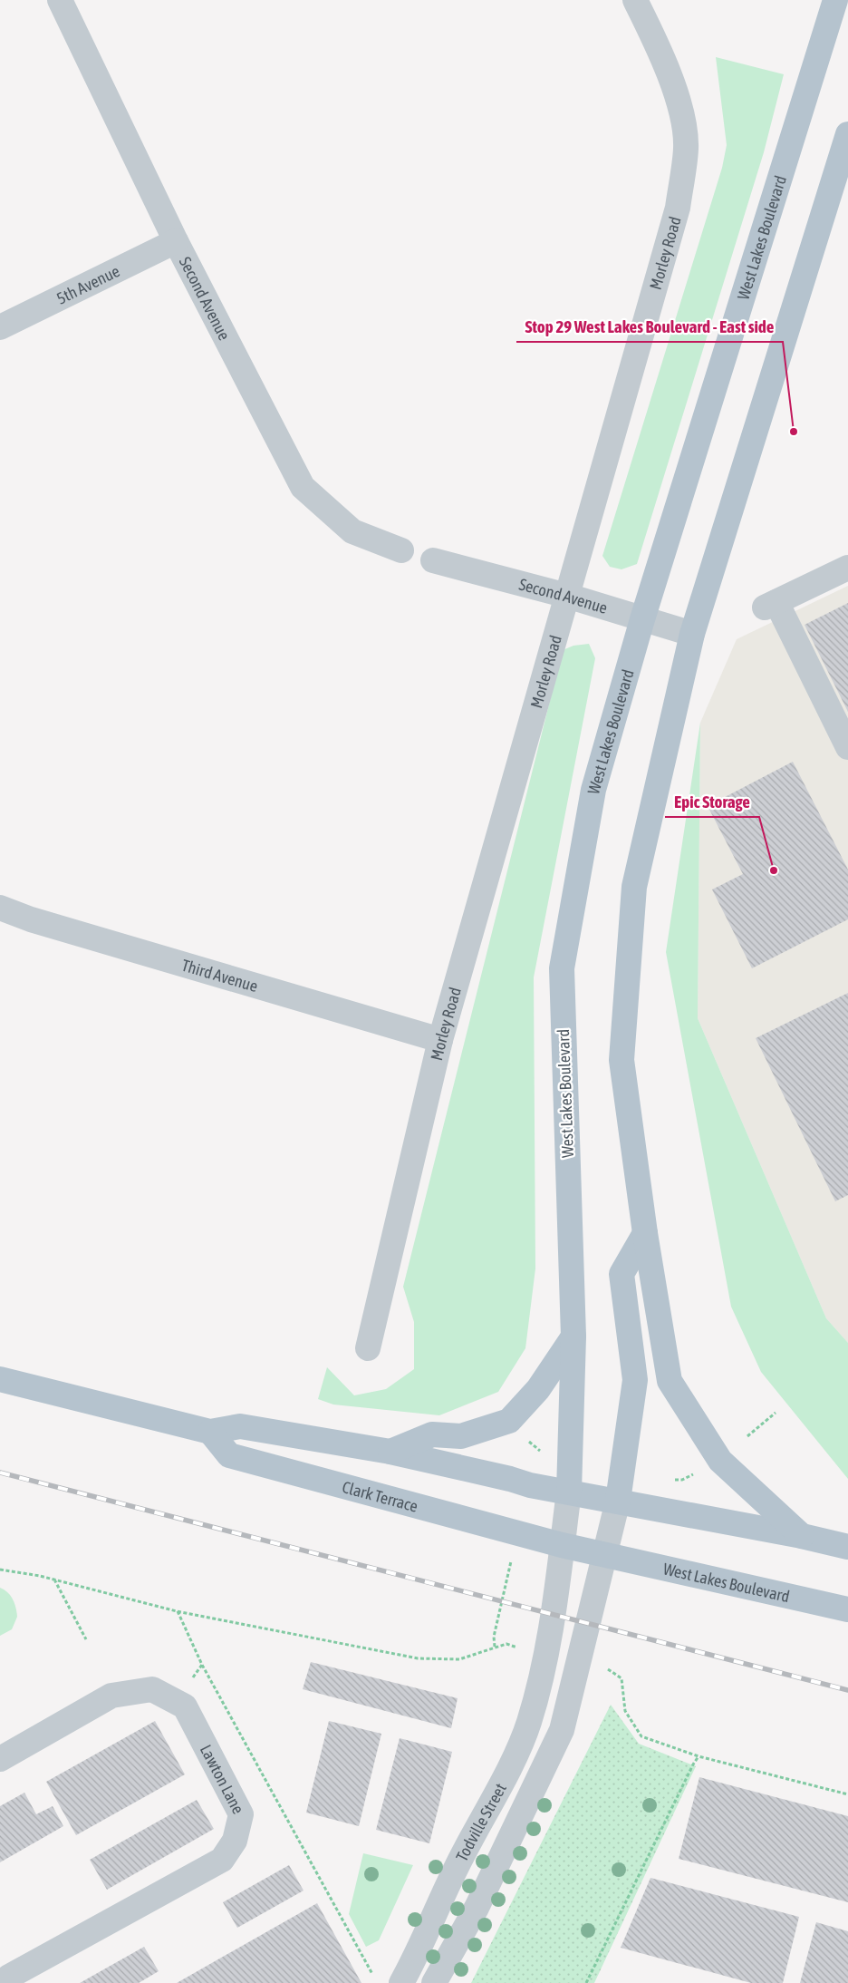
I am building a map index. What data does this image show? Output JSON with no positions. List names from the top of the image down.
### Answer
{
  "streets": {
    "main road": ["West Lakes Boulevard", "Clark Terrace"],
    "street": [
      "Morley Road",
      "5th Avenue",
      "Second Avenue",
      "Third Avenue",
      "Lawton Lane",
      "Todville Street"
    ]
  },
  "crossings": [
    ["West Lakes Boulevard", "Second Avenue"],
    ["West Lakes Boulevard", "Clark Terrace"],
    ["West Lakes Boulevard", "Todville Street"],
    ["Morley Road", "Second Avenue"],
    ["Morley Road", "Third Avenue"],
    ["5th Avenue", "Second Avenue"]
  ],
  "places": ["Stop 29 West Lakes Boulevard - East side", "Epic Storage"]
}
